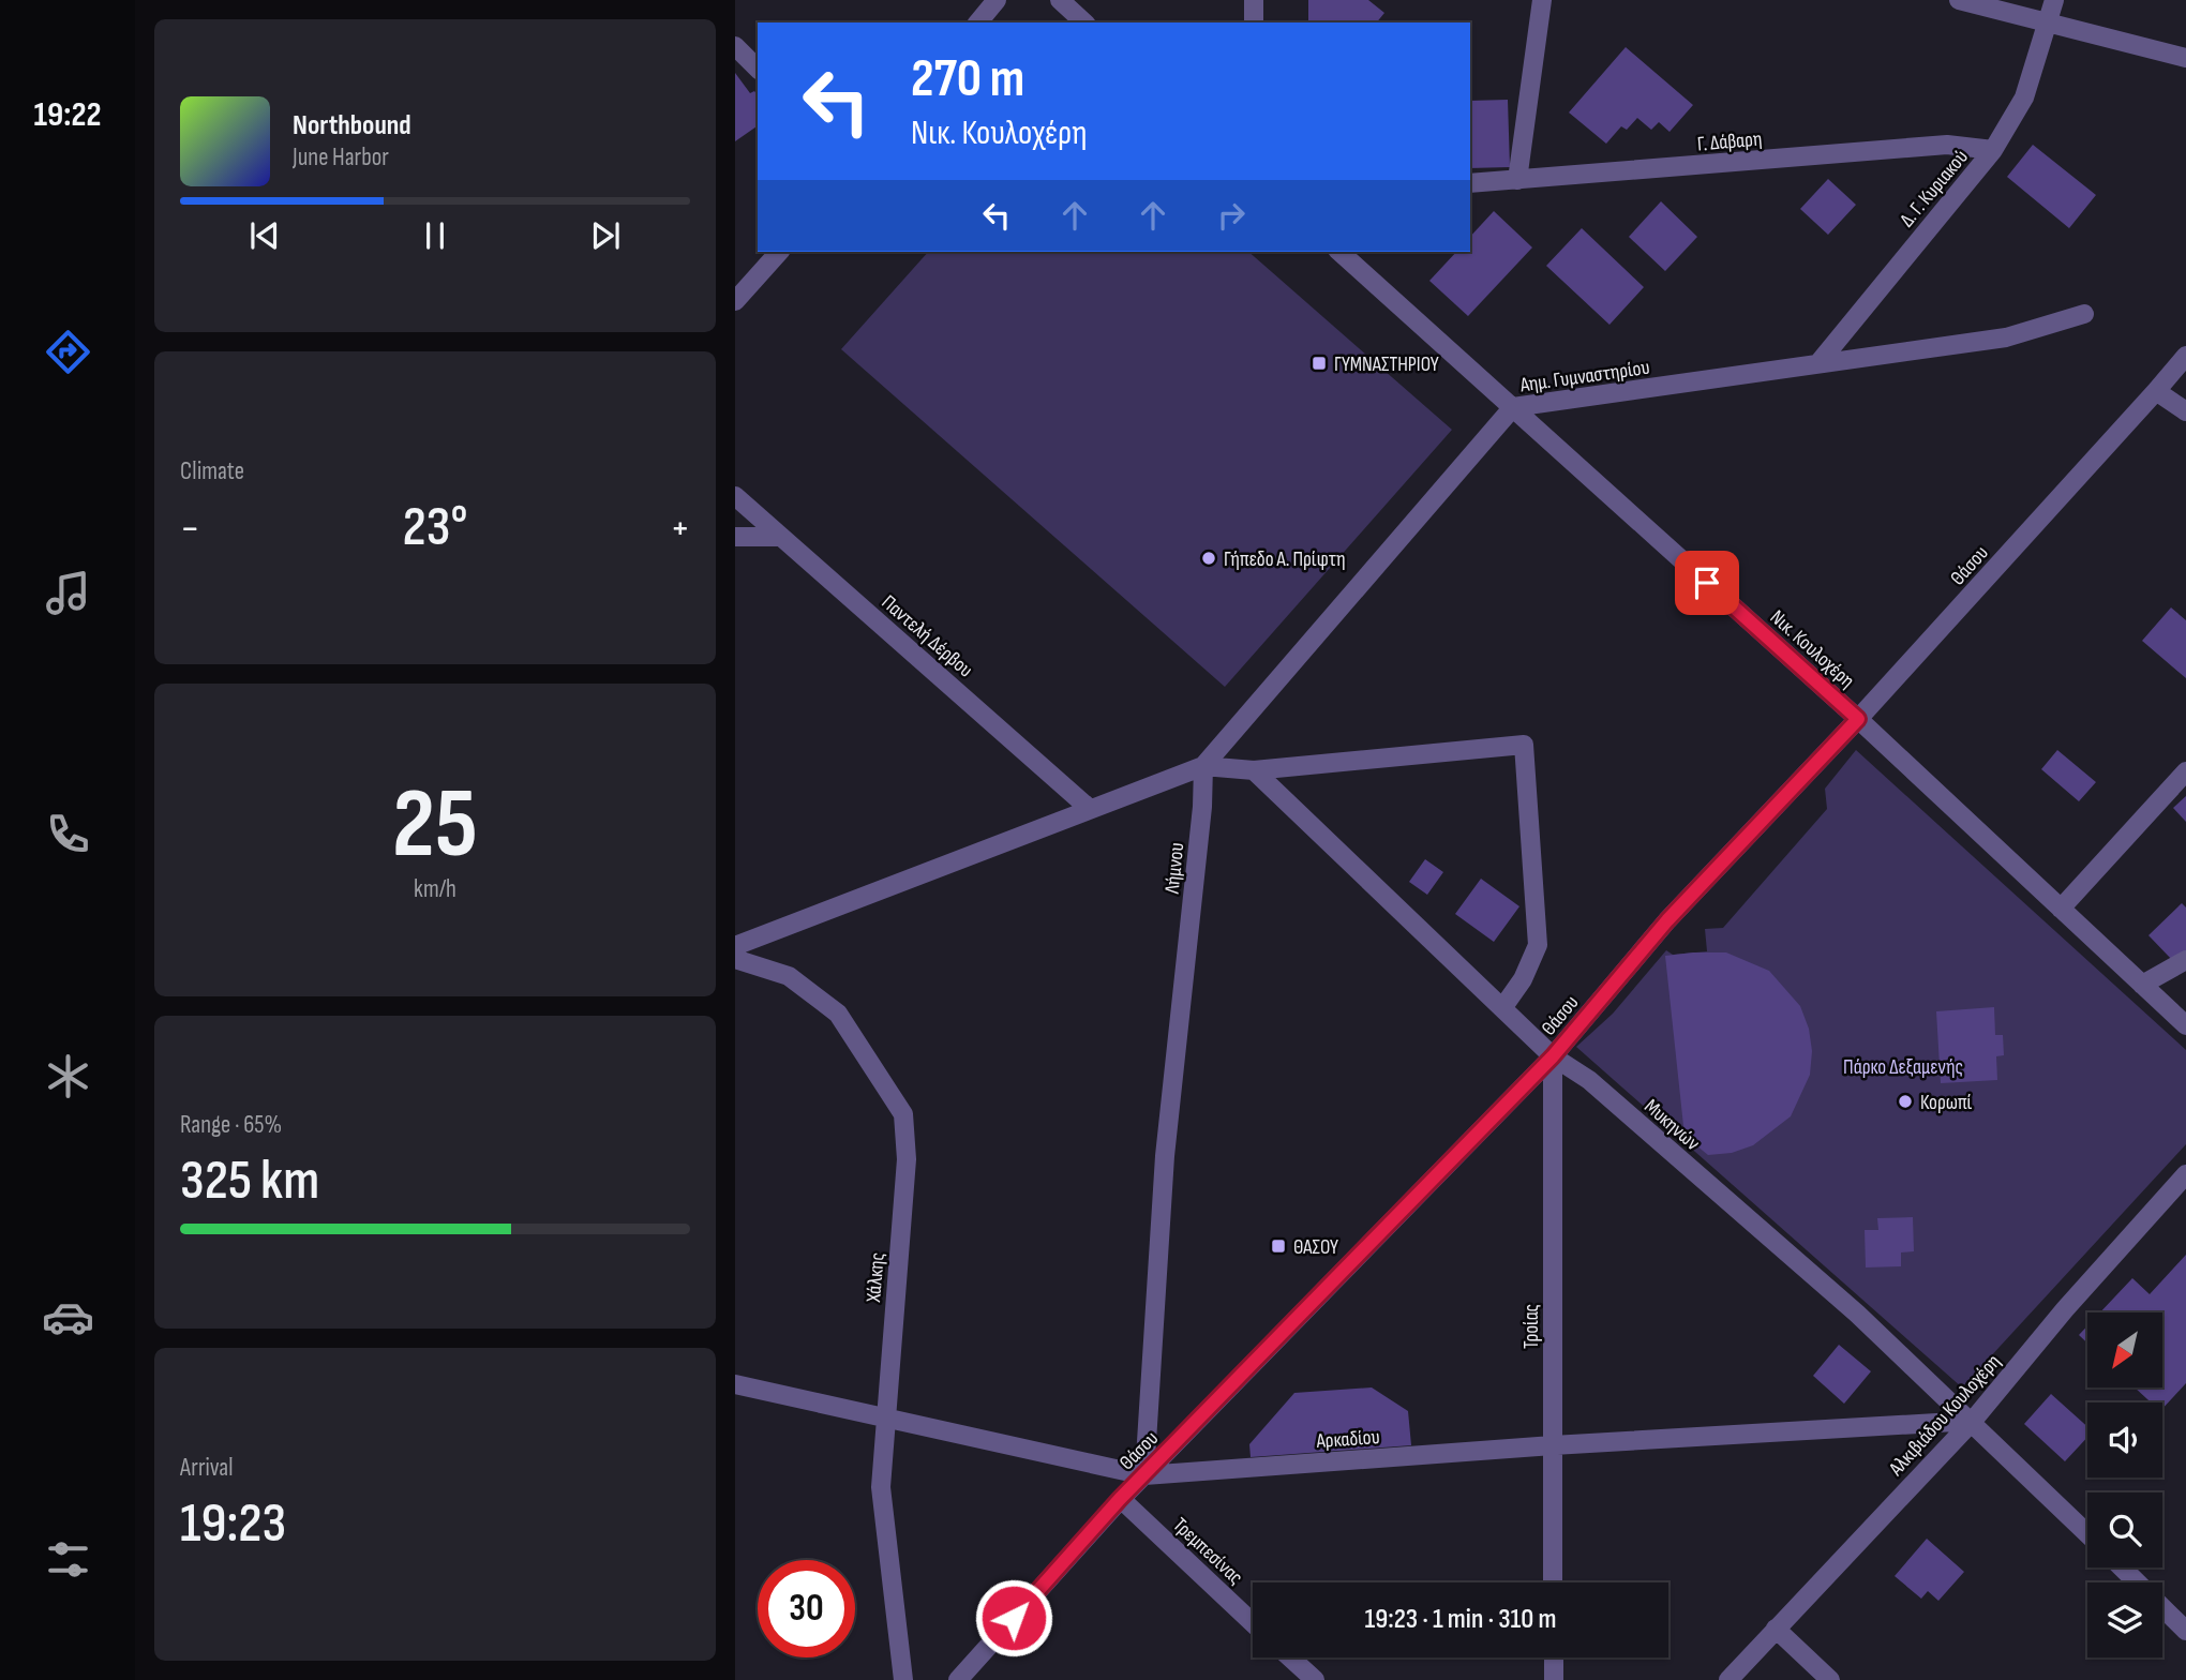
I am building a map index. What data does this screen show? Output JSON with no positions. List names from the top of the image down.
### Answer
{
  "streets": {
    "street": [
      "Γ. Δάβαρη",
      "Δ. Γ. Κυριακού",
      "Αημ. Γυμναστηρίου",
      "Θάσου",
      "Παντελή Δέρβου",
      "Νικ. Κουλοχέρη",
      "Λήμνου",
      "Μυκηνών",
      "Χάλκης",
      "Τροίας",
      "Αλκιβιάδου Κουλοχέρη",
      "Αρκαδίου",
      "Τρεμπεσίνας"
    ]
  },
  "crossings": [
    ["Γ. Δάβαρη", "Δ. Γ. Κυριακού"],
    ["Δ. Γ. Κυριακού", "Αημ. Γυμναστηρίου"],
    ["Αημ. Γυμναστηρίου", "Νικ. Κουλοχέρη"],
    ["Αημ. Γυμναστηρίου", "Λήμνου"],
    ["Θάσου", "Νικ. Κουλοχέρη"],
    ["Θάσου", "Λήμνου"],
    ["Θάσου", "Μυκηνών"],
    ["Θάσου", "Τροίας"],
    ["Θάσου", "Αρκαδίου"],
    ["Θάσου", "Τρεμπεσίνας"],
    ["Λήμνου", "Αρκαδίου"],
    ["Μυκηνών", "Τροίας"],
    ["Μυκηνών", "Αλκιβιάδου Κουλοχέρη"],
    ["Μυκηνών", "Αρκαδίου"],
    ["Χάλκης", "Αρκαδίου"],
    ["Τροίας", "Αρκαδίου"],
    ["Αλκιβιάδου Κουλοχέρη", "Αρκαδίου"]
  ],
  "parks": ["Πάρκο Δεξαμενής"],
  "places": {
    "transit": ["ΓΥΜΝΑΣΤΗΡΙΟΥ", "ΘΑΣΟΥ"],
    "other": ["Γήπεδο Α. Πρίφτη", "Κορωπί"]
  },
  "north": "bottom left",
  "page": {
    "tabs": "19:22",
    "turn": ["270 m", "Νικ. Κουλοχέρη"],
    "song": ["Northbound", "June Harbor"],
    "tile": [
      "Climate",
      ["25", "km/h"],
      ["Range · 65%", "325 km"],
      ["Arrival", "19:23"]
    ],
    "heat": ["−", "23°", "+"],
    "limit": "30",
    "trip": "19:23 · 1 min · 310 m"
  }
}
